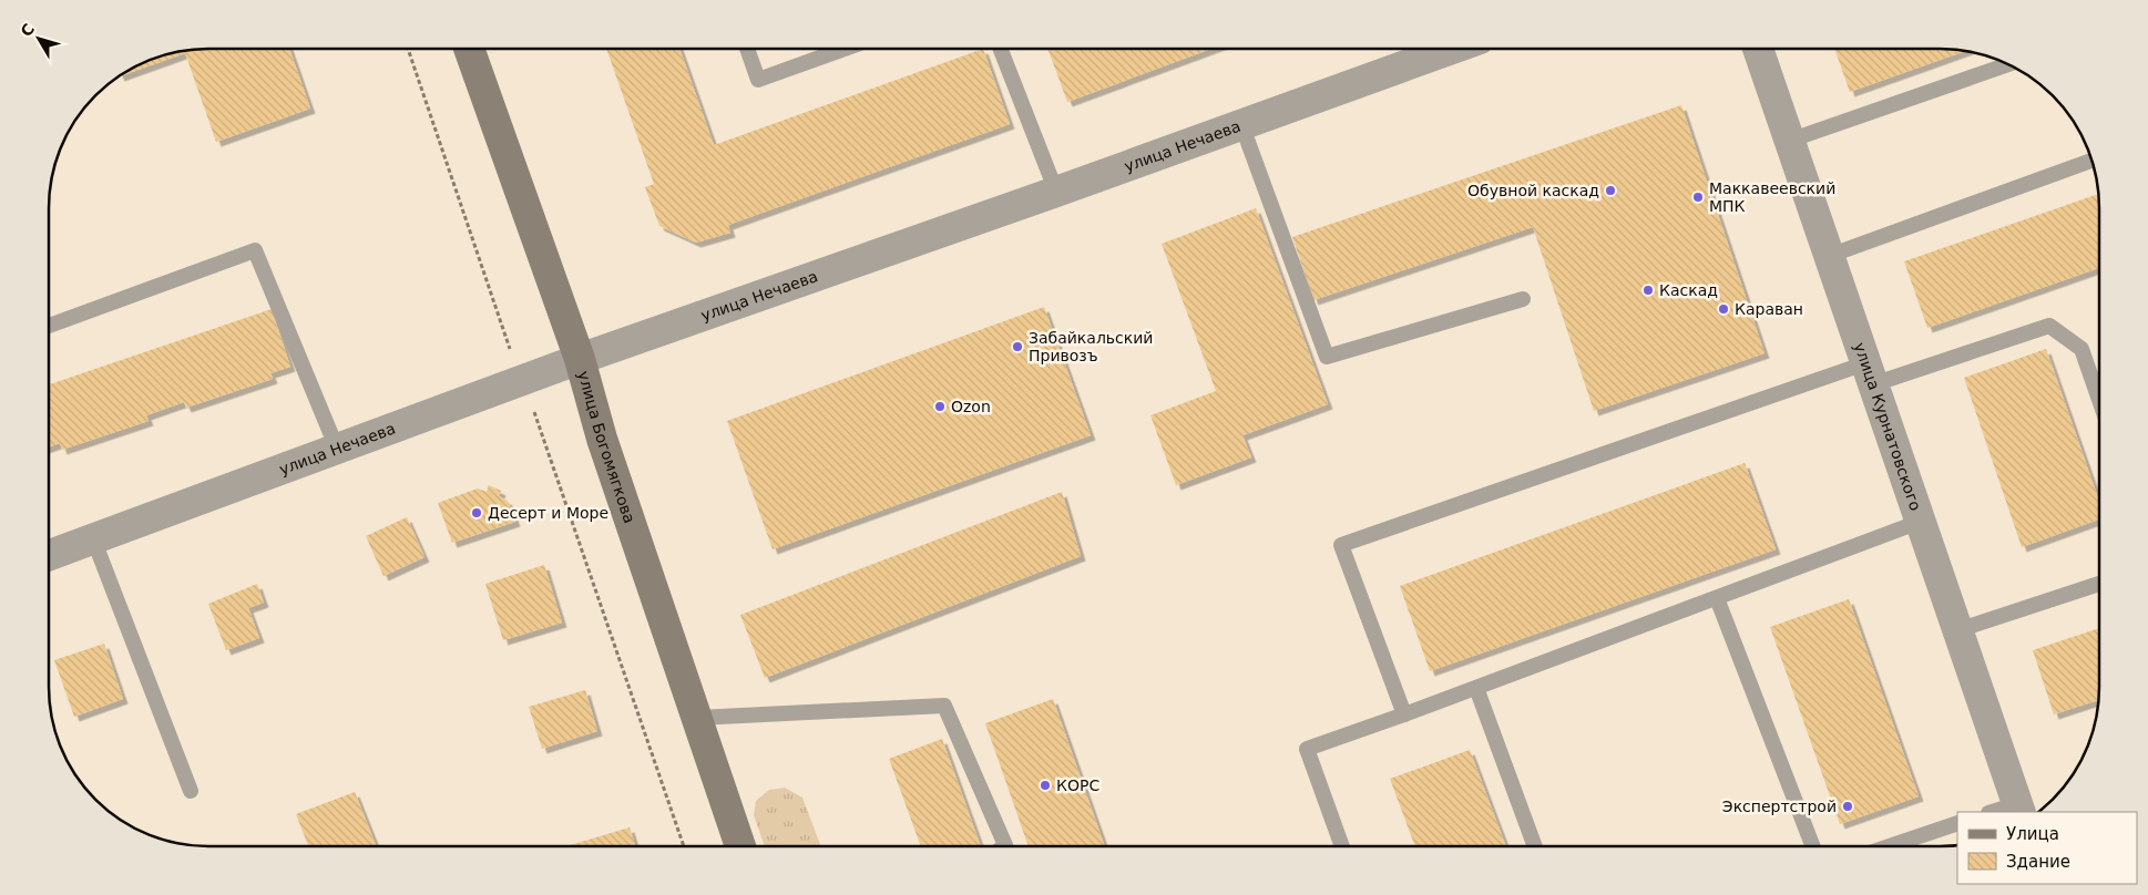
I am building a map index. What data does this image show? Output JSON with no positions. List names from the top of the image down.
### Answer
{
  "streets": {
    "street": ["улица Нечаева", "улица Курнатовского", "улица Богомягкова"]
  },
  "crossings": [
    ["улица Нечаева", "улица Богомягкова"]
  ],
  "places": [
    "Обувной каскад",
    "Маккавеевский МПК",
    "Каскад",
    "Караван",
    "Забайкальский Привозъ",
    "Ozon",
    "Десерт и Море",
    "КОРС",
    "Экспертстрой"
  ],
  "legend": ["Улица", "Здание"],
  "north": "top left"
}
